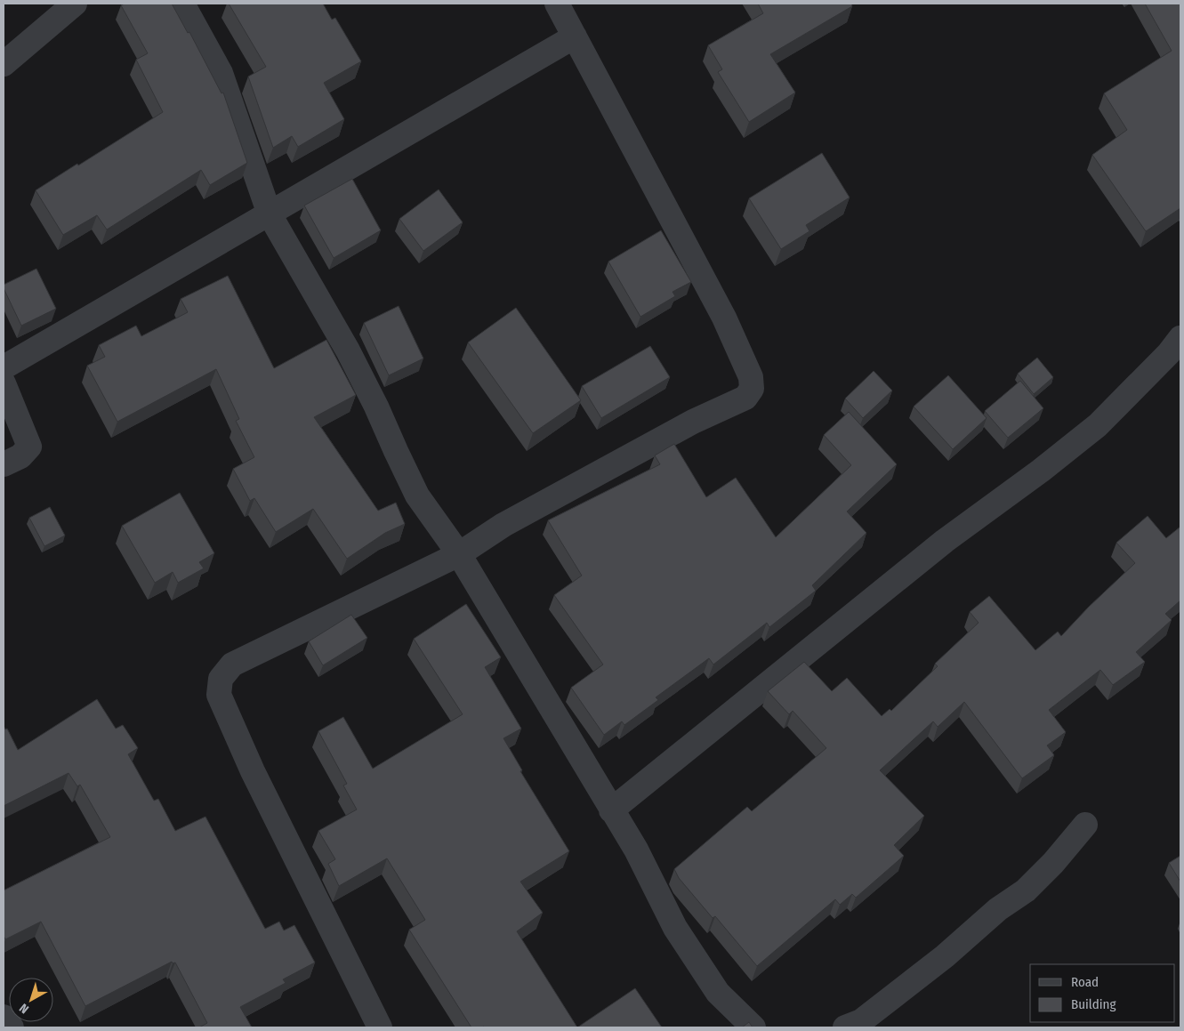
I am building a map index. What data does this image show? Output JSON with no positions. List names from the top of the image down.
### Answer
{
  "legend": ["Road", "Building"],
  "north": "bottom left"
}
